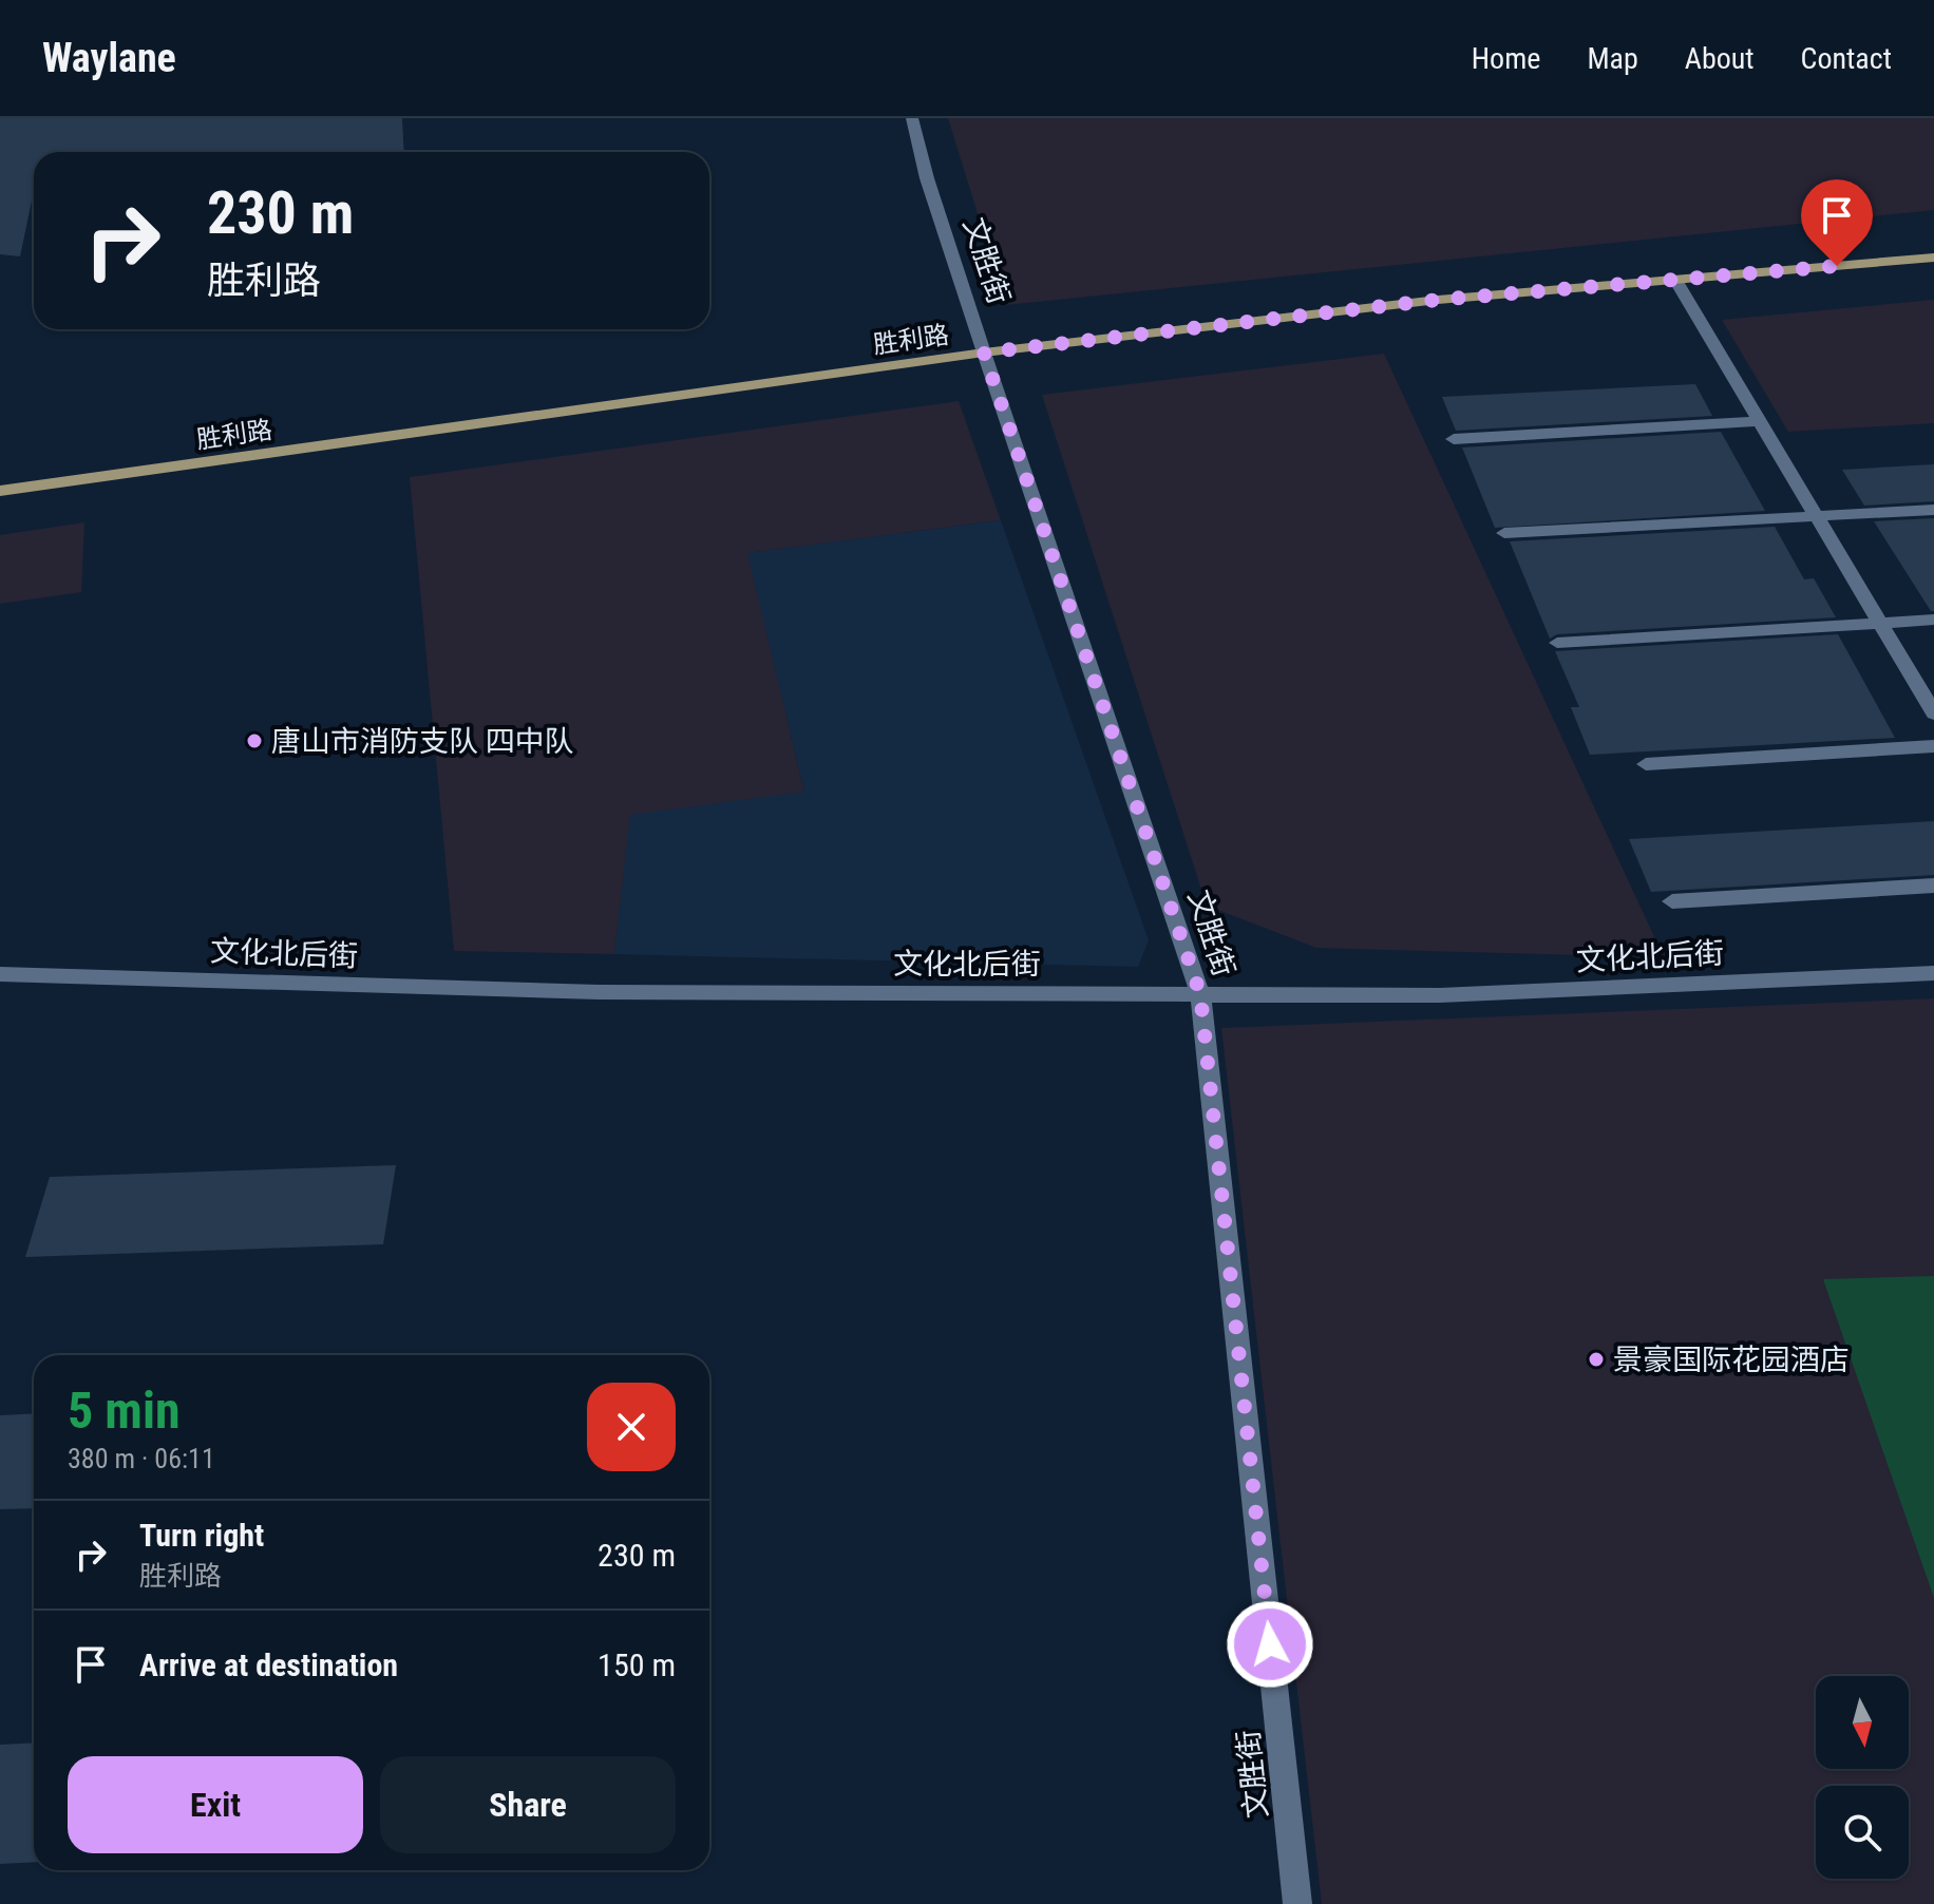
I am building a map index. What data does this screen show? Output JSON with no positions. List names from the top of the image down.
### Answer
{
  "streets": {
    "main road": ["胜利路"],
    "street": ["文胜街", "文化北后街"]
  },
  "crossings": [
    ["文胜街", "胜利路"],
    ["文胜街", "文化北后街"]
  ],
  "places": ["唐山市消防支队 四中队", "景豪国际花园酒店"],
  "north": "bottom",
  "page": {
    "header": "Waylane",
    "nav": [
      "Home",
      "Map",
      "About",
      "Contact"
    ],
    "turn": ["230 m", "胜利路"],
    "heading": ["5 min", "380 m · 06:11"],
    "list": [
      {
        "name": "Turn right",
        "note": "胜利路",
        "value": "230 m"
      },
      {
        "name": "Arrive at destination",
        "value": "150 m"
      }
    ],
    "buttons": ["Exit", "Share"]
  }
}
